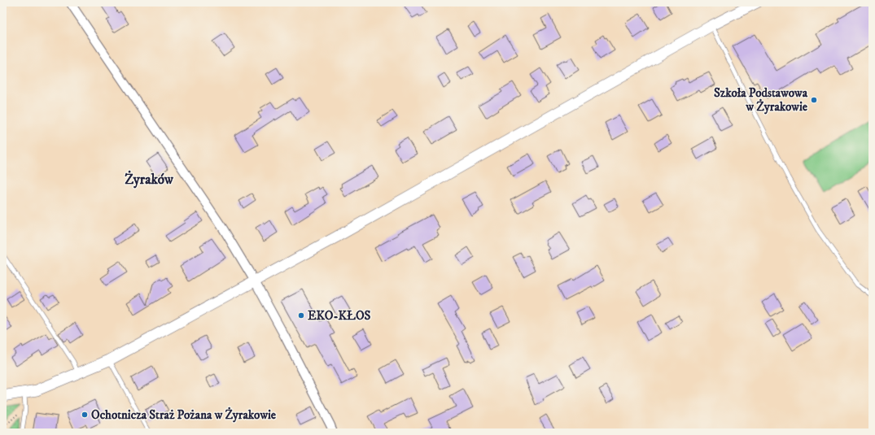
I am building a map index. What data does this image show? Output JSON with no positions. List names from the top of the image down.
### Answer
{
  "districts": ["Żyraków"],
  "places": ["Szkoła Podstawowa w Żyrakowie", "EKO-KŁOS", "Ochotnicza Straż Pożana w Żyrakowie"]
}
